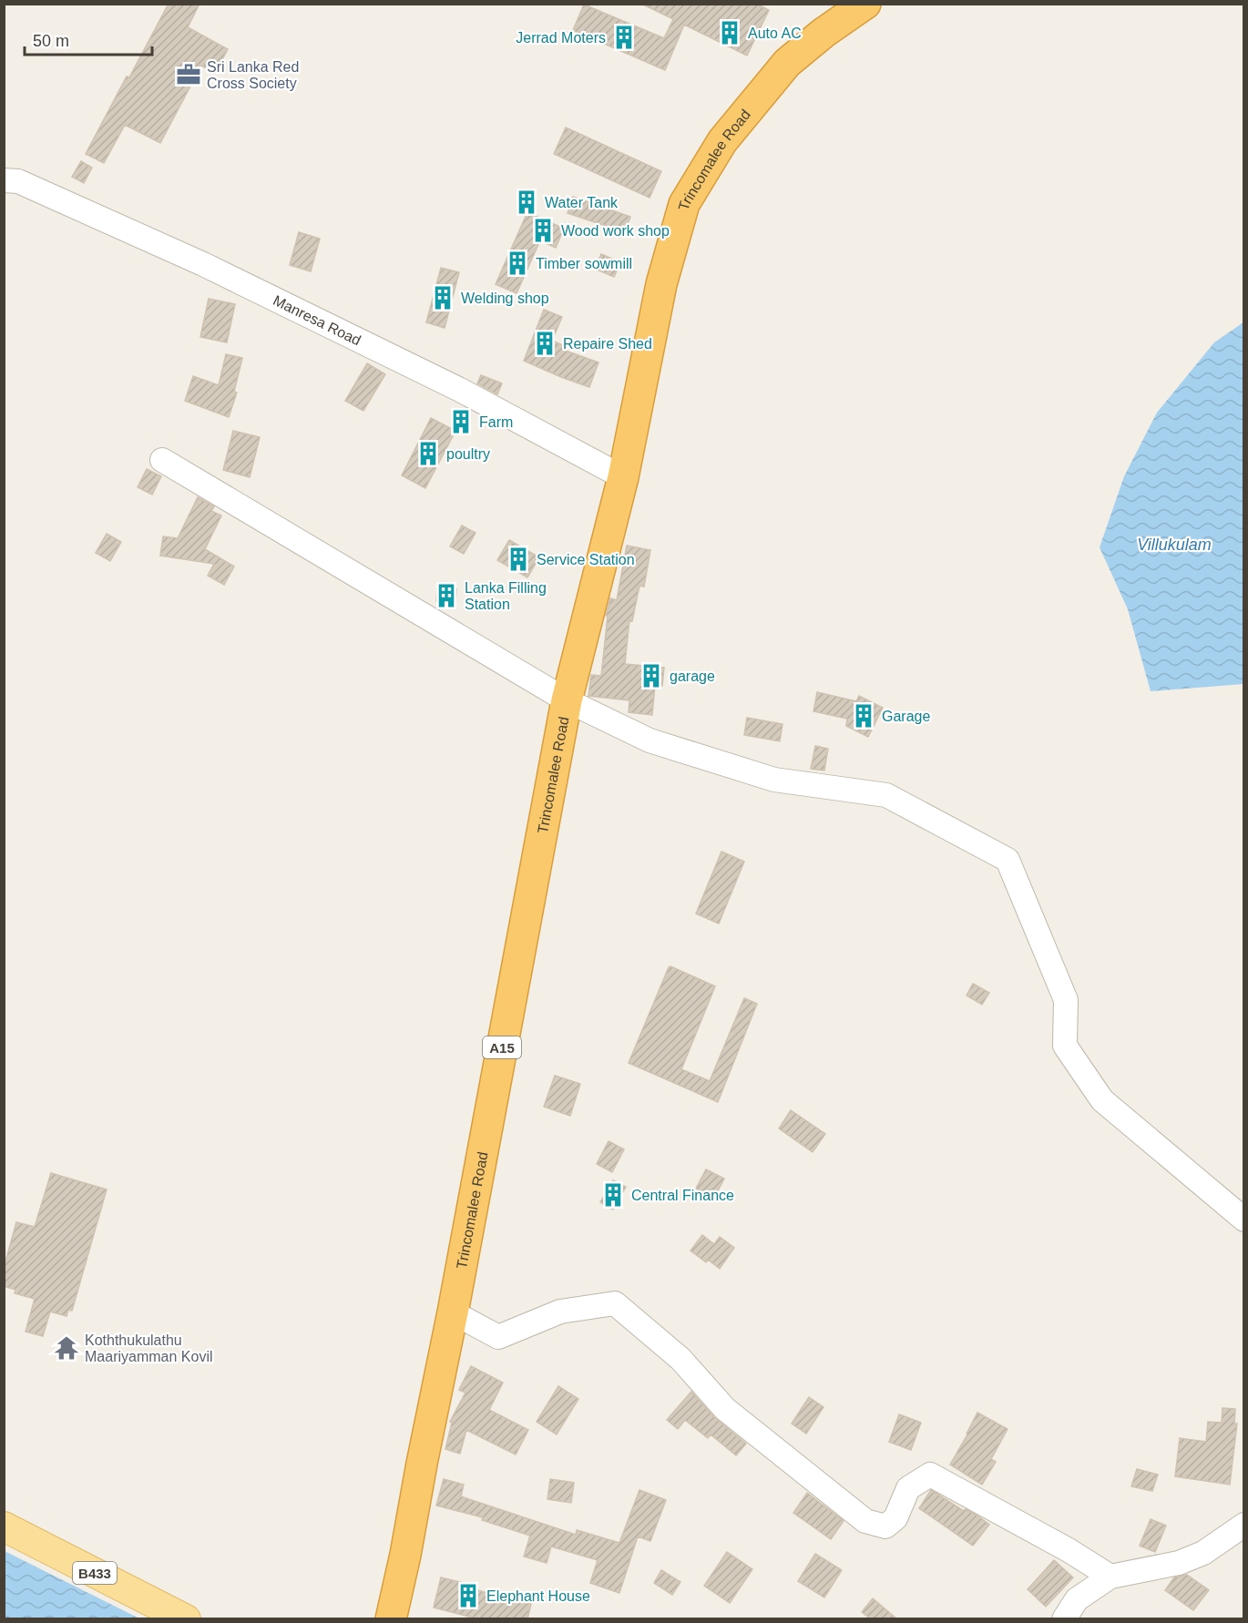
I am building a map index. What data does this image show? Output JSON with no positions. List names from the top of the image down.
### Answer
{
  "streets": {
    "highway": ["Trincomalee Road", "A15"],
    "main road": ["B433"],
    "street": ["Manresa Road"]
  },
  "crossings": [
    ["Trincomalee Road", "Manresa Road"]
  ],
  "water": ["Villukulam"],
  "places": {
    "building": [
      "Auto AC",
      "Jerrad Moters",
      "Water Tank",
      "Wood work shop",
      "Timber sowmill",
      "Welding shop",
      "Repaire Shed",
      "Farm",
      "poultry",
      "Service Station",
      "Lanka Filling Station",
      "garage",
      "Garage",
      "Central Finance",
      "Elephant House"
    ],
    "office": ["Sri Lanka Red Cross Society"],
    "temple": ["Koththukulathu Maariyamman Kovil"]
  },
  "scale_bar": "50 m"
}
